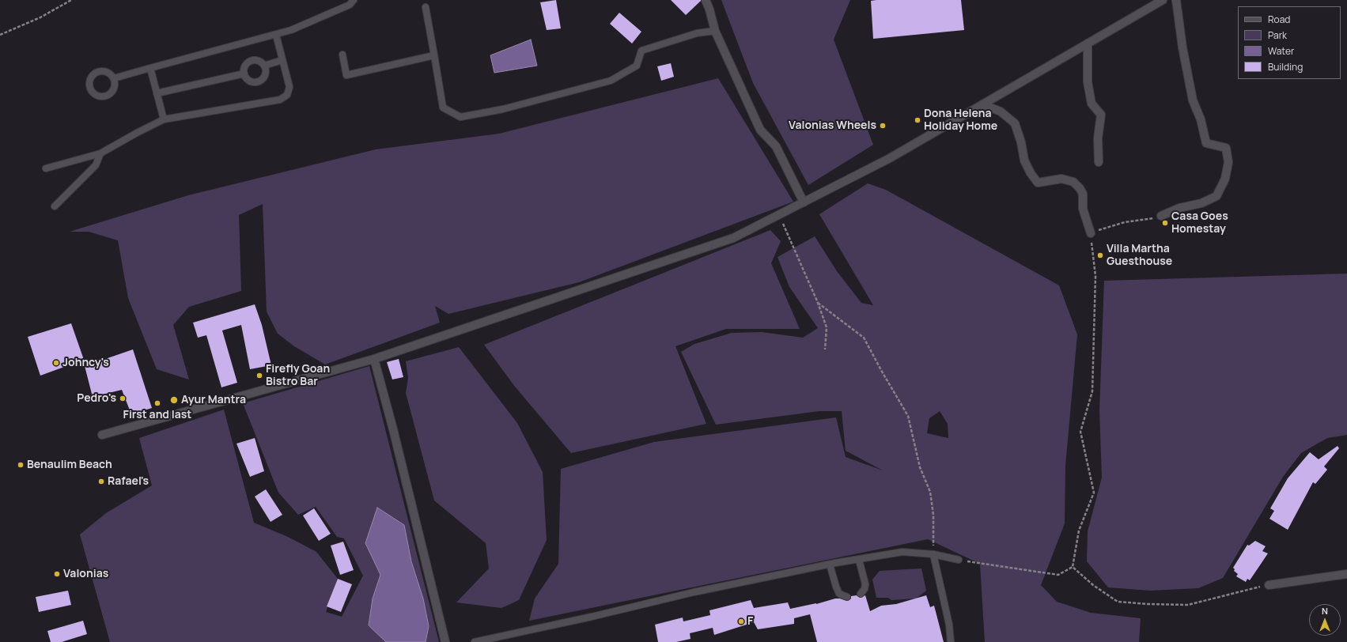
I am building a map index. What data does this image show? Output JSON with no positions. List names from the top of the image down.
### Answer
{
  "places": [
    "Dona Helena Holiday Home",
    "Valonias Wheels",
    "Casa Goes Homestay",
    "Villa Martha Guesthouse",
    "Johncy's",
    "Firefly Goan Bistro Bar",
    "Pedro's",
    "Ayur Mantra",
    "First and last",
    "Benaulim Beach",
    "Rafael's",
    "Valonias",
    "F"
  ],
  "legend": [
    "Road",
    "Park",
    "Water",
    "Building"
  ],
  "north": "top"
}
